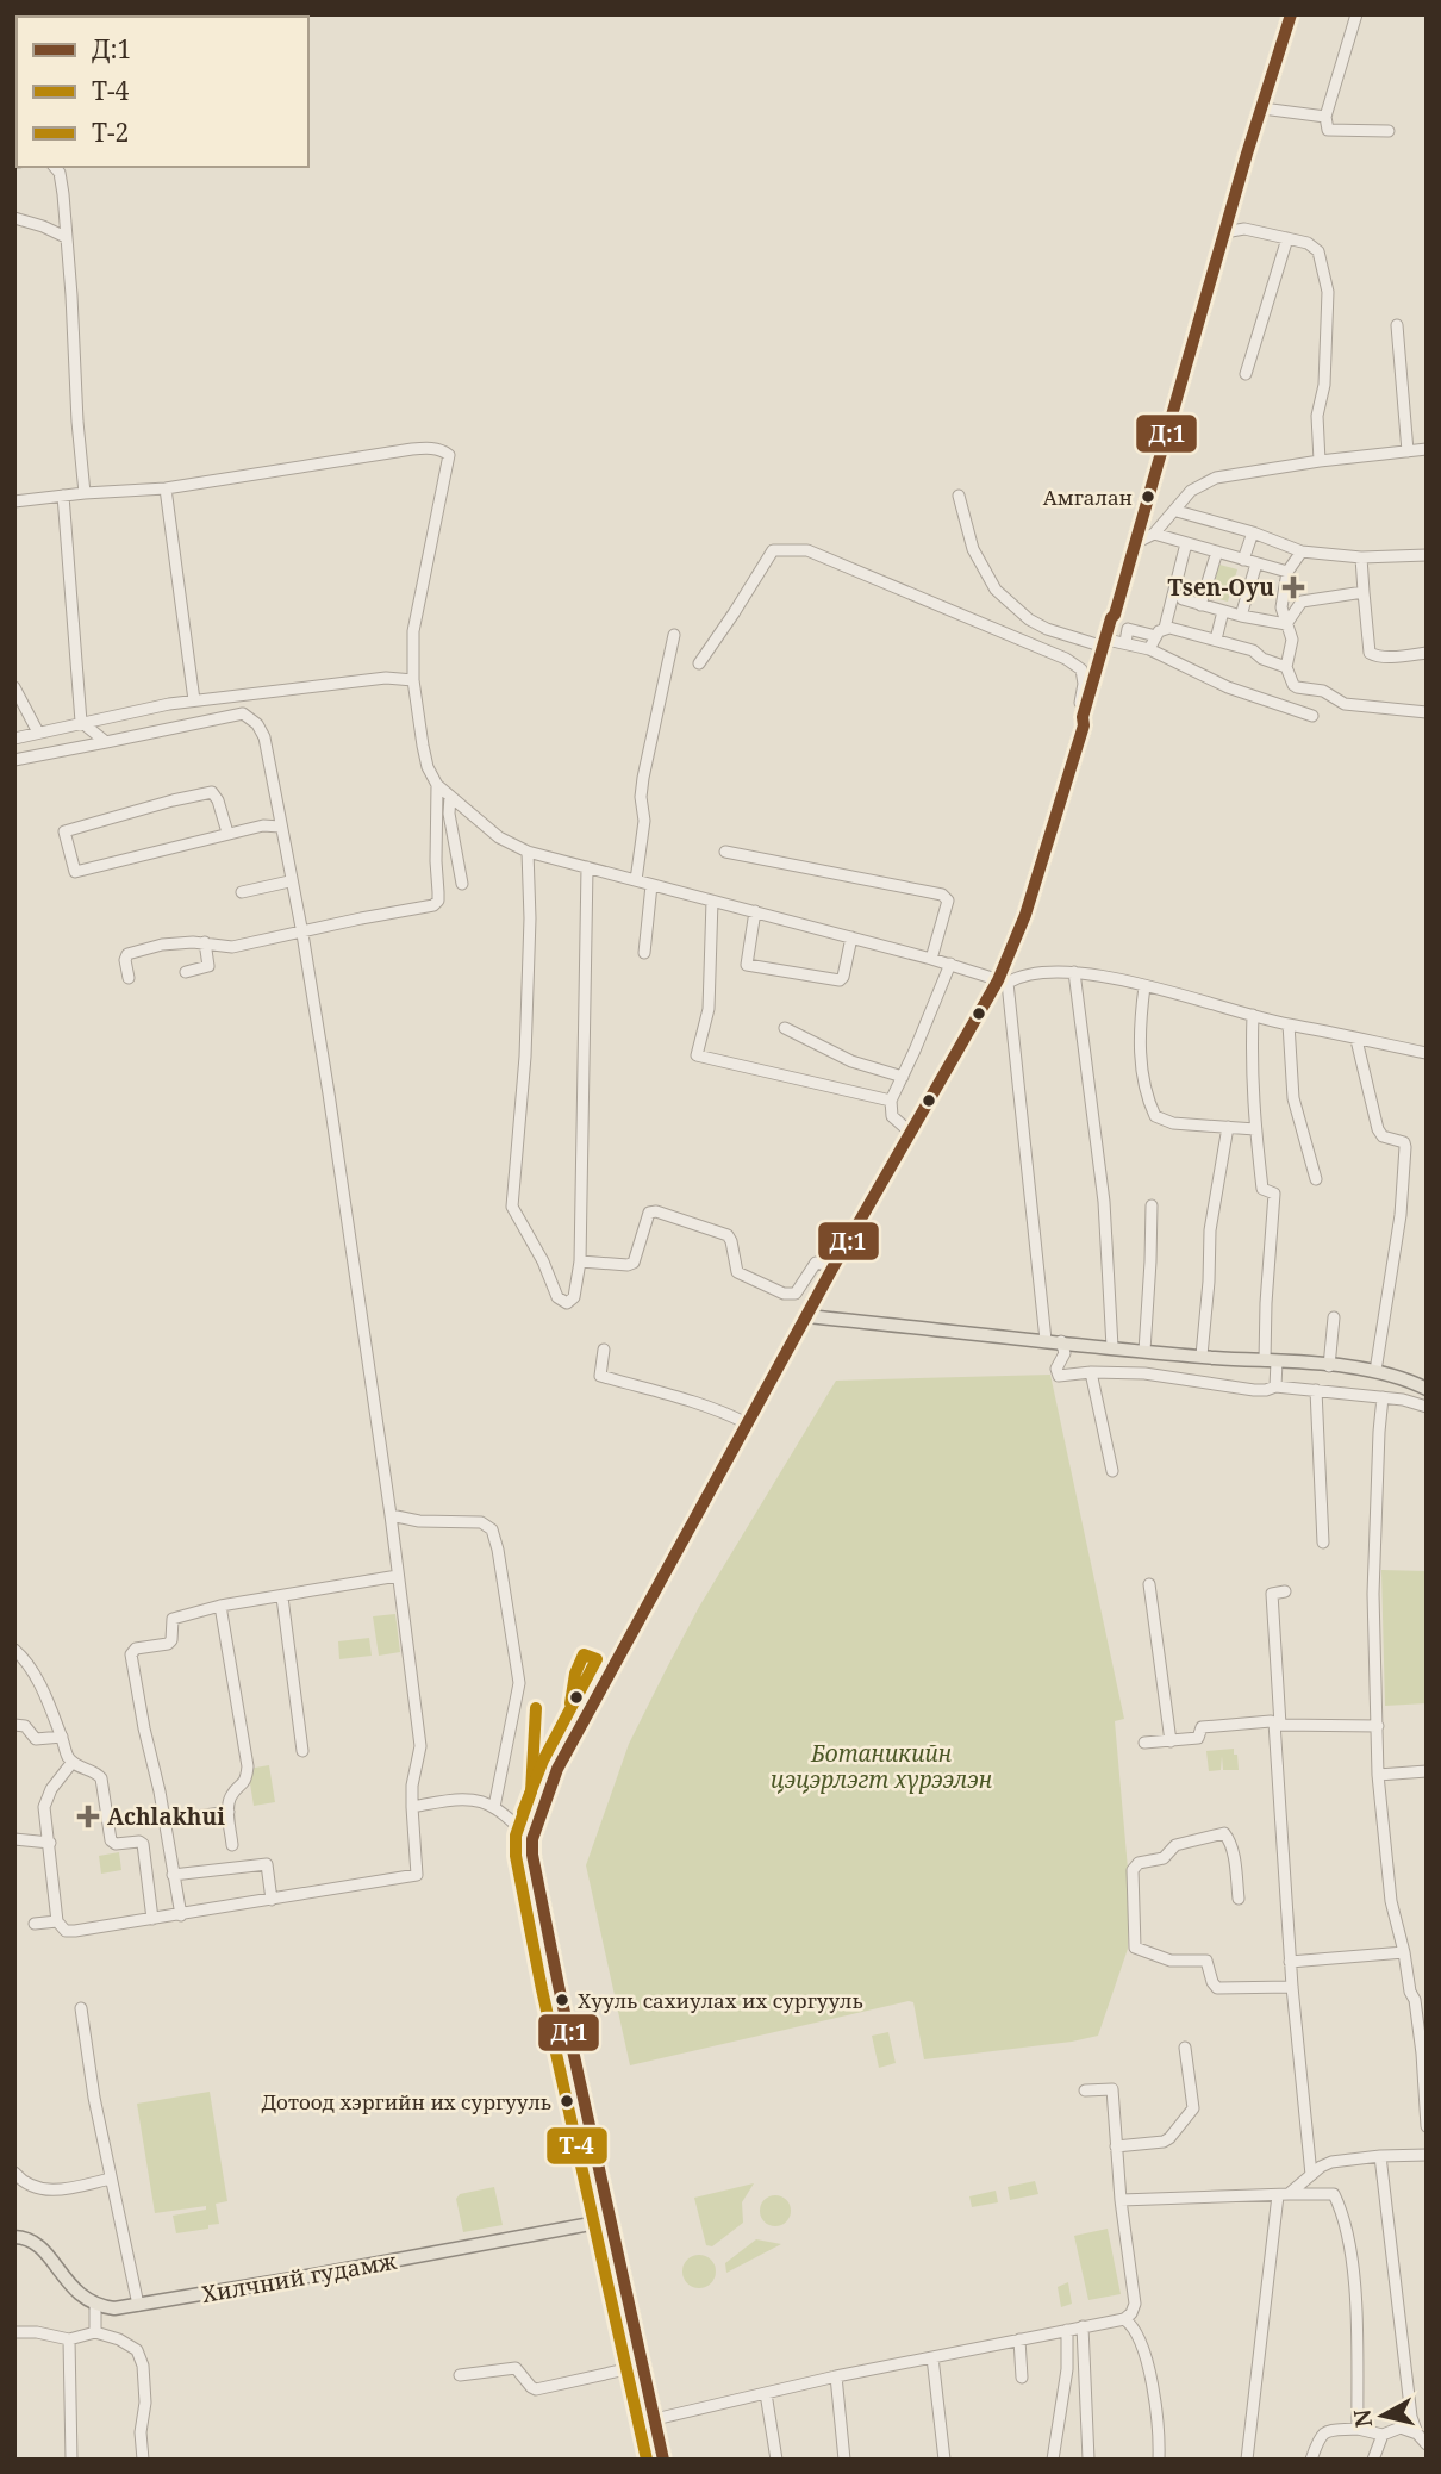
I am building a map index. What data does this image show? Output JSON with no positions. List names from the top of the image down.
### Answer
{
  "streets": {
    "main road": ["Хилчний гудамж"]
  },
  "parks": ["Ботаникийн цэцэрлэгт хүрээлэн"],
  "places": {
    "other": ["Амгалан", "Хууль сахиулах их сургууль", "Дотоод хэргийн их сургууль"],
    "health": ["Tsen-Oyu", "Achlakhui"]
  },
  "lines": ["transit line Д:1", "transit line Т-2", "transit line Т-4"],
  "legend": ["Д:1", "Т-4", "Т-2"],
  "north": "left"
}
